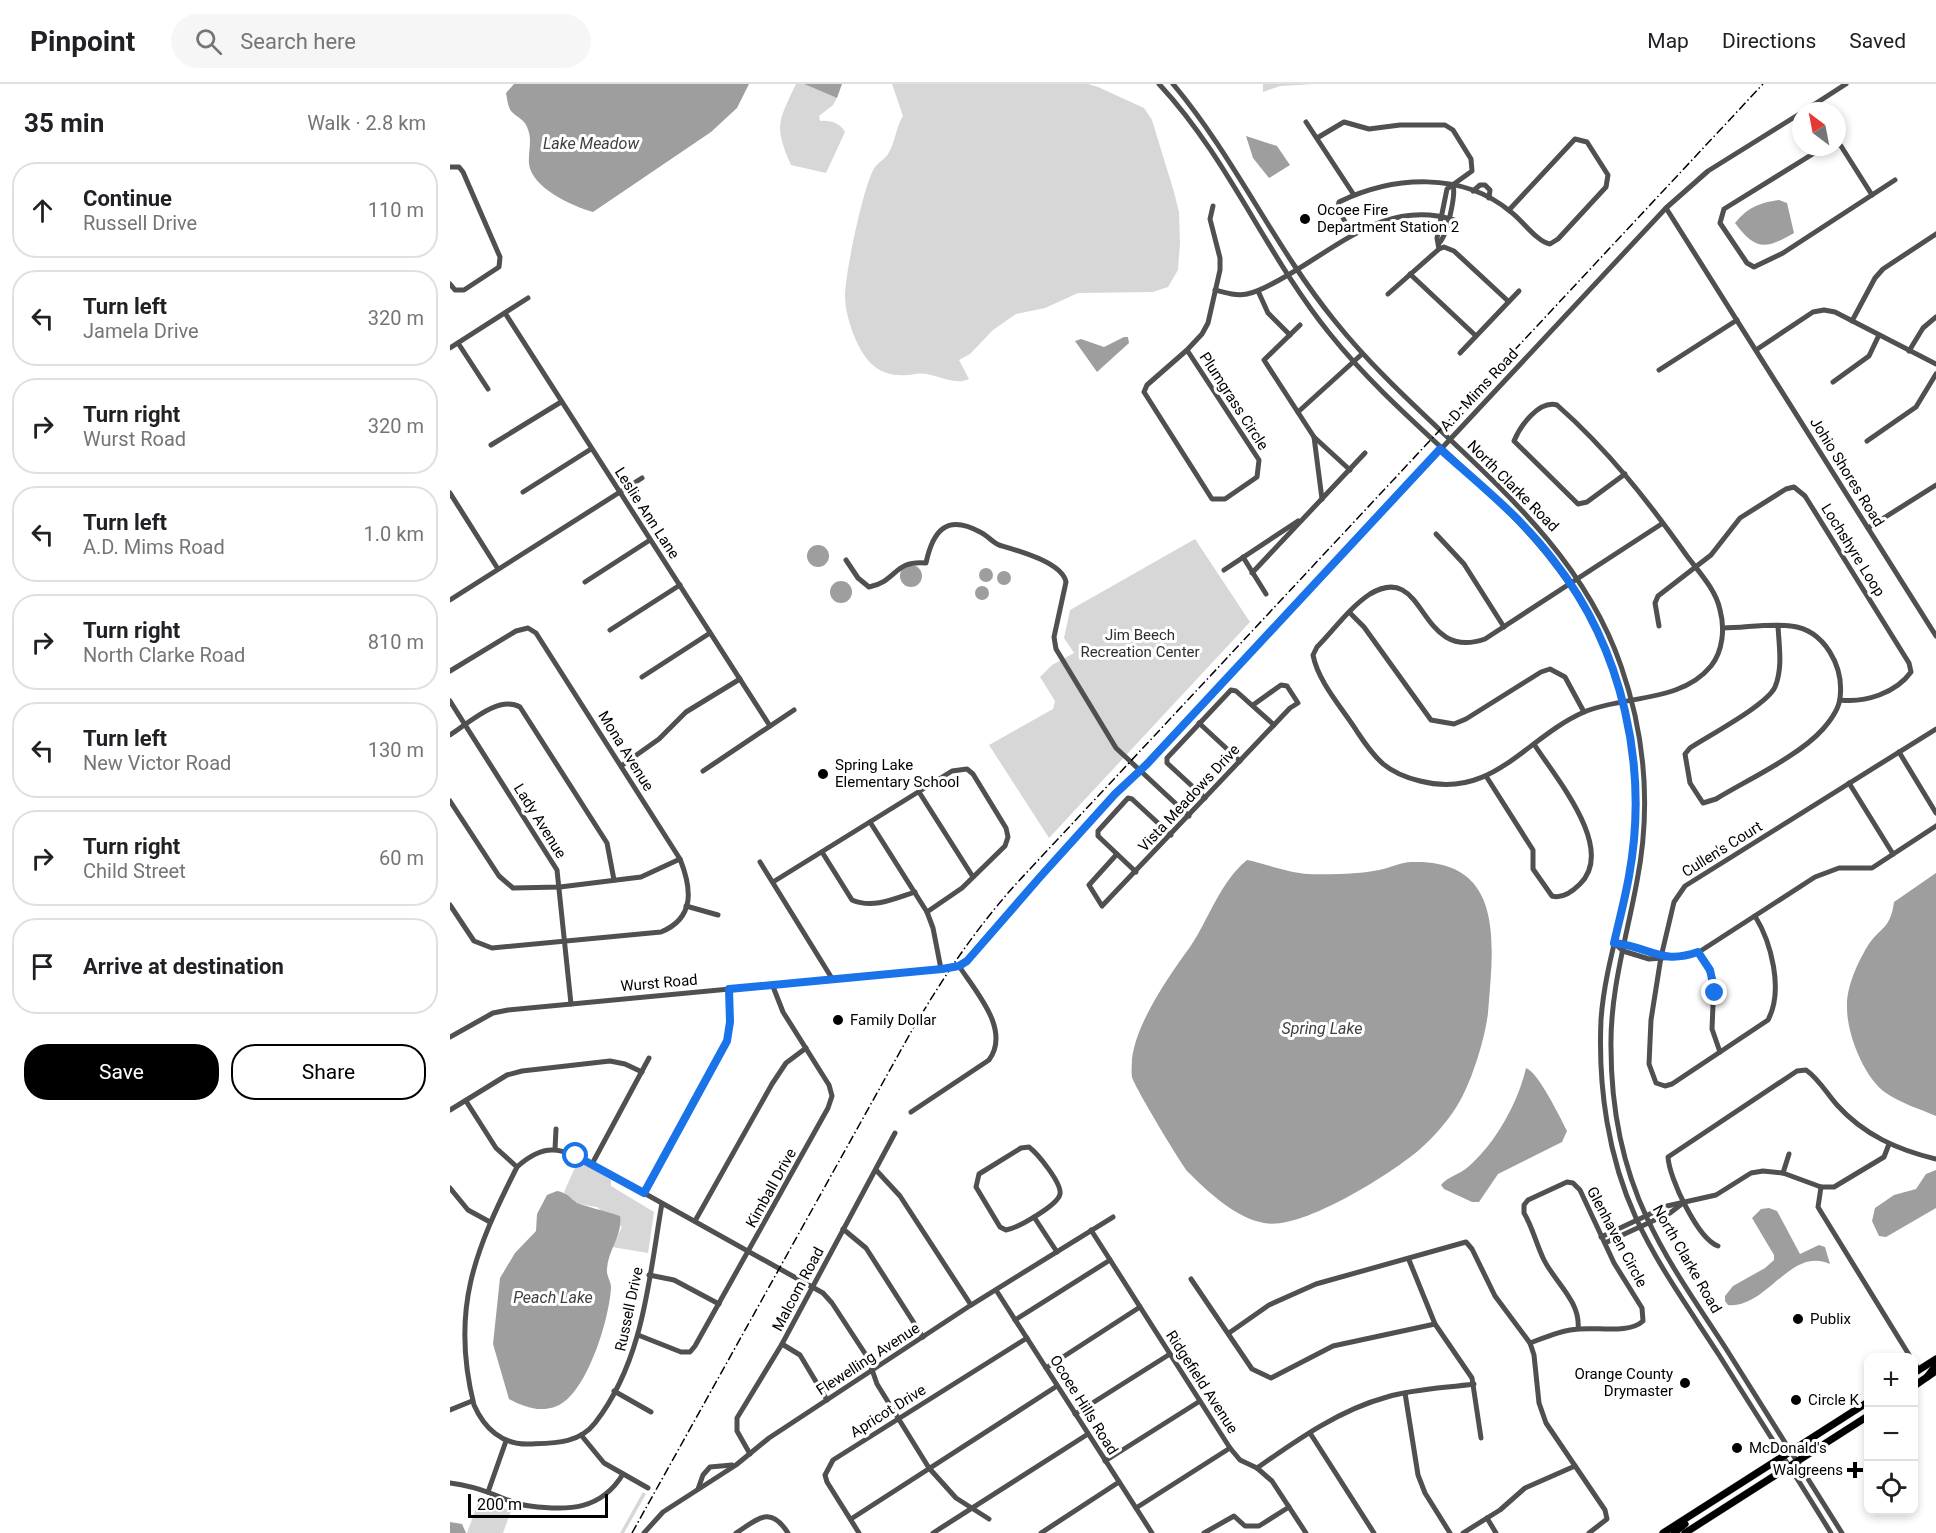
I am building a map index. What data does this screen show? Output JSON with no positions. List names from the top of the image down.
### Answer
{
  "streets": {
    "street": [
      "A.D. Mims Road",
      "Plumgrass Circle",
      "Johio Shores Road",
      "North Clarke Road",
      "Leslie Ann Lane",
      "Lochshyre Loop",
      "Mona Avenue",
      "Vista Meadows Drive",
      "Lady Avenue",
      "Cullen's Court",
      "Wurst Road",
      "Kimball Drive",
      "Glenhaven Circle",
      "Malcom Road",
      "Russell Drive",
      "Flewelling Avenue",
      "Ridgefield Avenue",
      "Ocoee Hills Road",
      "Apricot Drive"
    ]
  },
  "crossings": [
    ["A.D. Mims Road", "Johio Shores Road"],
    ["A.D. Mims Road", "North Clarke Road"],
    ["A.D. Mims Road", "Wurst Road"],
    ["Lady Avenue", "Wurst Road"],
    ["Wurst Road", "Kimball Drive"],
    ["Kimball Drive", "Russell Drive"],
    ["Malcom Road", "Flewelling Avenue"],
    ["Flewelling Avenue", "Ridgefield Avenue"],
    ["Flewelling Avenue", "Ocoee Hills Road"],
    ["Ocoee Hills Road", "Apricot Drive"]
  ],
  "water": ["Lake Meadow", "Spring Lake", "Peach Lake"],
  "parks": ["Jim Beech Recreation Center"],
  "places": {
    "other": [
      "Ocoee Fire Department Station 2",
      "Spring Lake Elementary School",
      "Family Dollar",
      "Publix",
      "Orange County Drymaster",
      "Circle K",
      "McDonald's"
    ],
    "health": ["Walgreens"]
  },
  "scale_bar": "200 m",
  "north": "top left",
  "page": {
    "header": "Pinpoint",
    "search": "Search here",
    "nav": ["Map", "Directions", "Saved"],
    "heading": ["35 min", "Walk · 2.8 km"],
    "list": [
      ["Continue", "Russell Drive", "110 m"],
      ["Turn left", "Jamela Drive", "320 m"],
      ["Turn right", "Wurst Road", "320 m"],
      ["Turn left", "A.D. Mims Road", "1.0 km"],
      ["Turn right", "North Clarke Road", "810 m"],
      ["Turn left", "New Victor Road", "130 m"],
      ["Turn right", "Child Street", "60 m"],
      "Arrive at destination"
    ],
    "buttons": ["Save", "Share"],
    "map_buttons": ["+", "−"],
    "scale": "200 m"
  }
}
